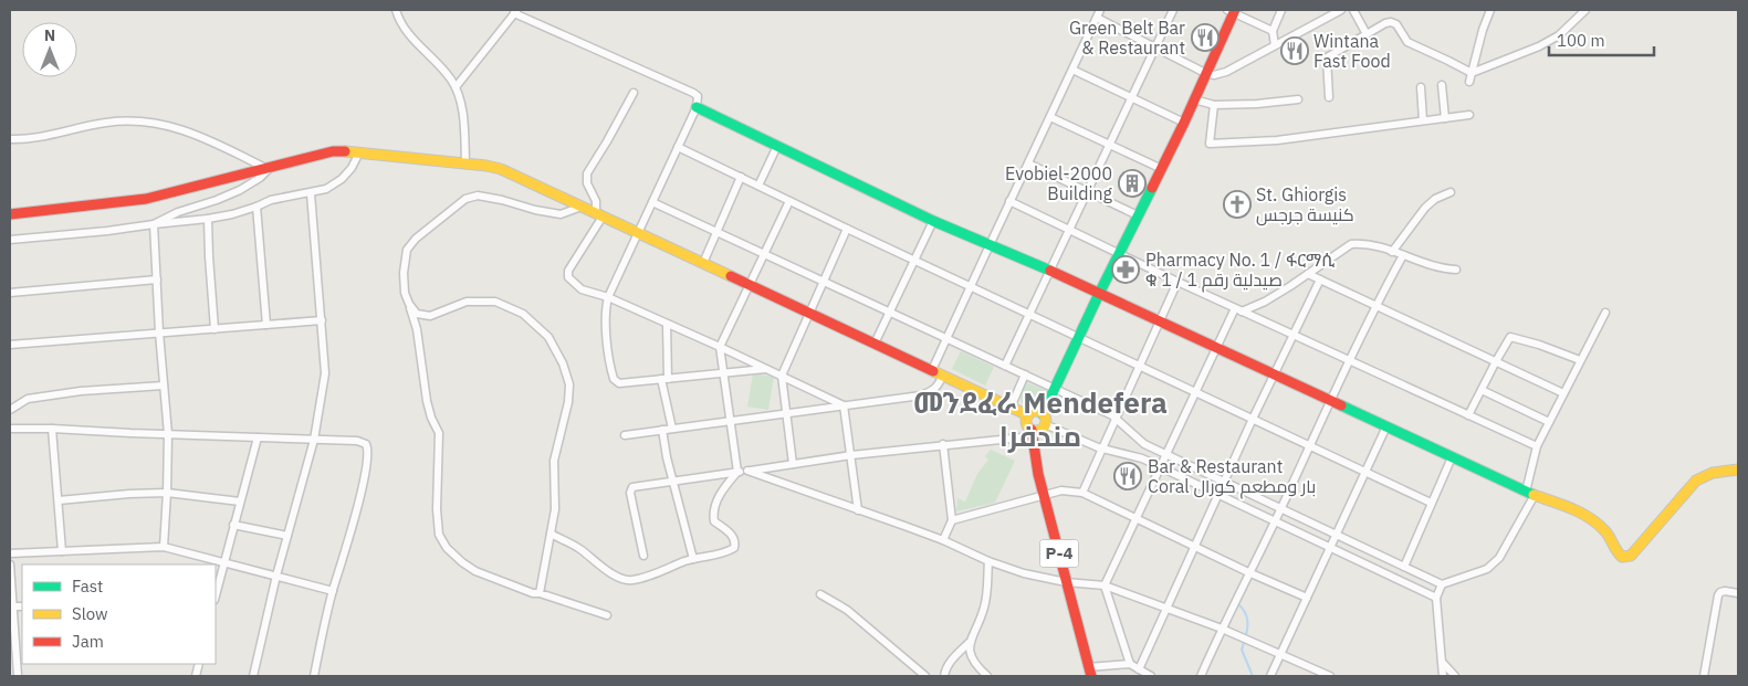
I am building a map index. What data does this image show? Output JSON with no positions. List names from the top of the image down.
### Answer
{
  "streets": {
    "main road": ["P-4"]
  },
  "districts": ["መንደፈራ Mendefera مندفرا"],
  "places": {
    "restaurant": ["Green Belt Bar & Restaurant", "Wintana Fast Food", "Bar & Restaurant Coral بار ومطعم كورال"],
    "building": ["Evobiel-2000 Building"],
    "church": ["St. Ghiorgis كنيسة جرجس"],
    "pharmacy": ["Pharmacy No. 1 / ፋርማሲ ቁ 1 / صيدلية رقم 1"]
  },
  "legend": ["Fast", "Slow", "Jam"],
  "scale_bar": "100 m",
  "north": "top"
}
